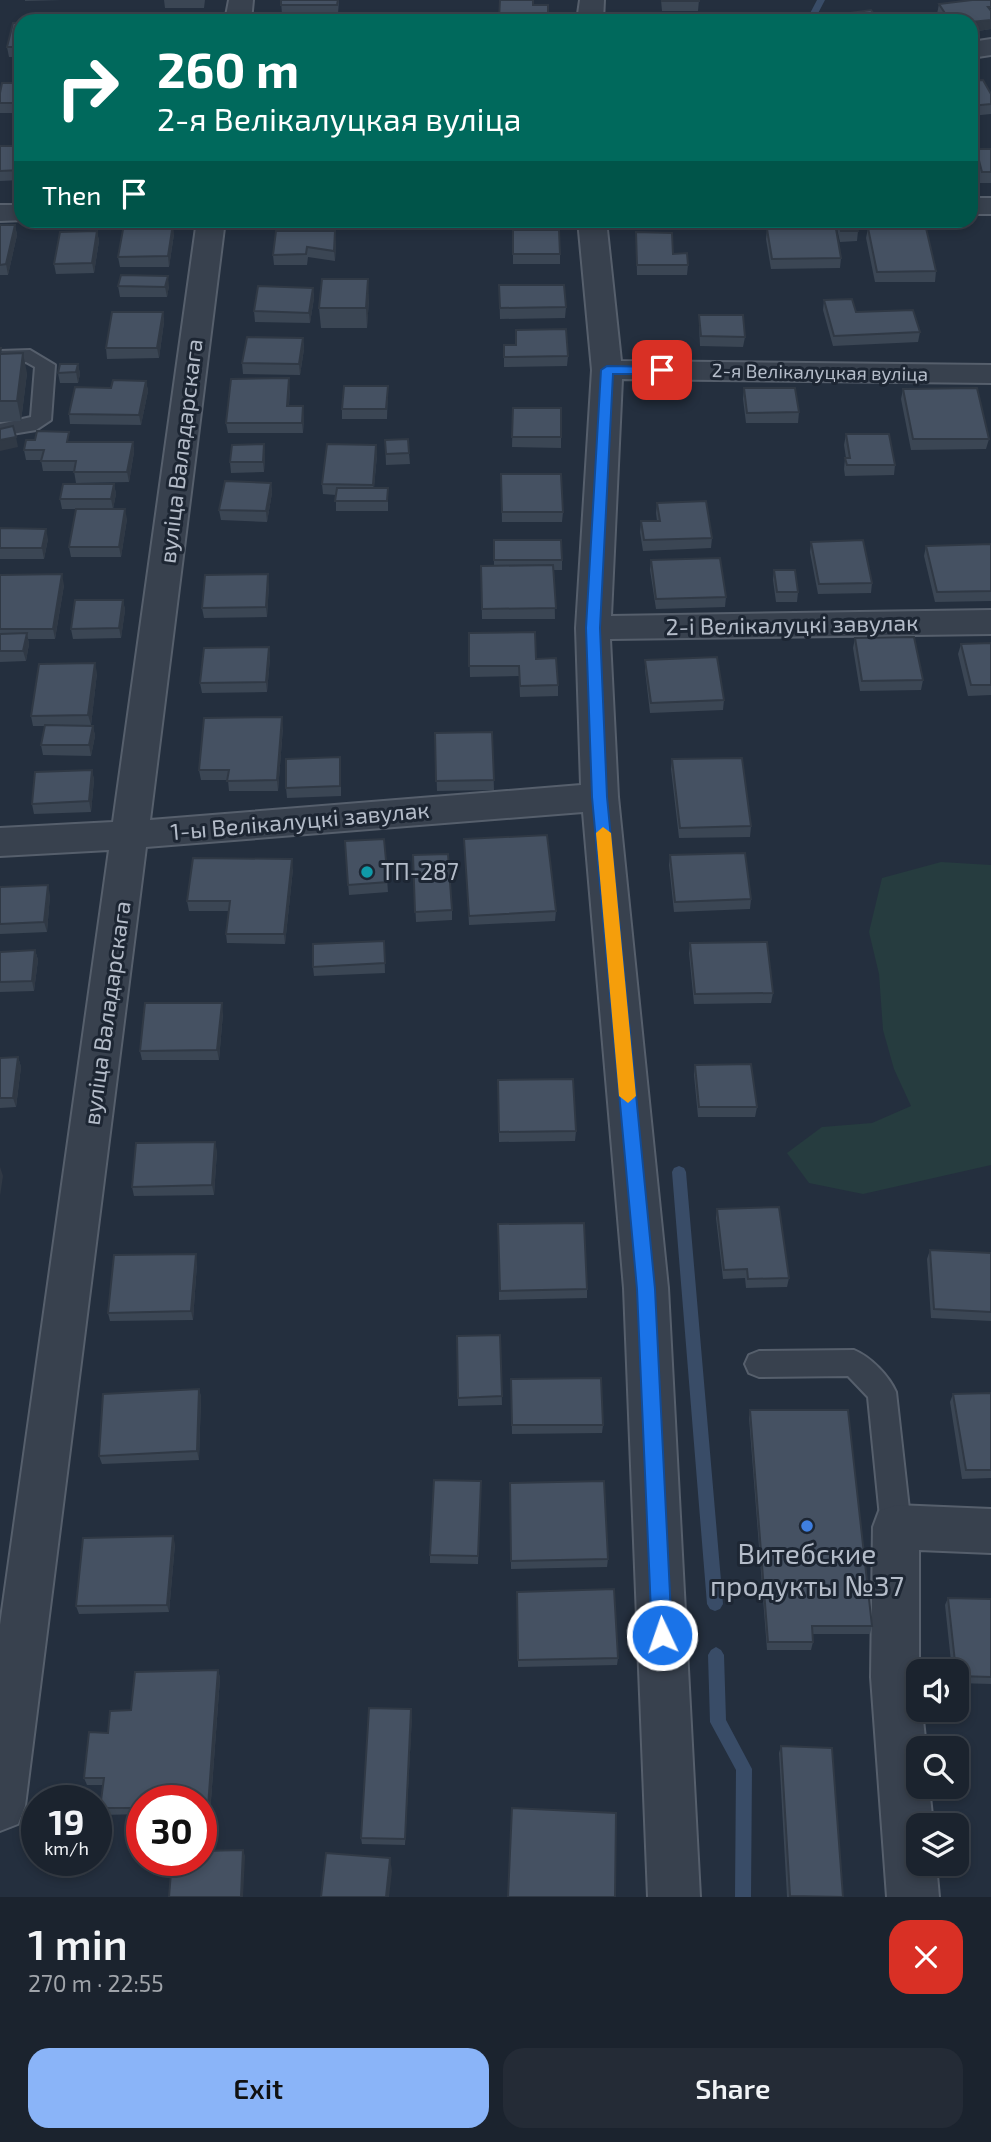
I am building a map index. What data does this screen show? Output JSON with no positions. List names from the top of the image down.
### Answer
{
  "streets": {
    "street": [
      "2-я Велікалуцкая вуліца",
      "вуліца Валадарскага",
      "2-і Велікалуцкі завулак",
      "1-ы Велікалуцкі завулак"
    ]
  },
  "crossings": [
    ["вуліца Валадарскага", "1-ы Велікалуцкі завулак"]
  ],
  "places": ["ТП-287", "Витебские продукты №37"],
  "page": {
    "turn": ["260 m", "2-я Велікалуцкая вуліца"],
    "then": "Then",
    "speed": "19 km/h",
    "limit": "30",
    "heading": ["1 min", "270 m · 22:55"],
    "buttons": ["Exit", "Share"]
  }
}
